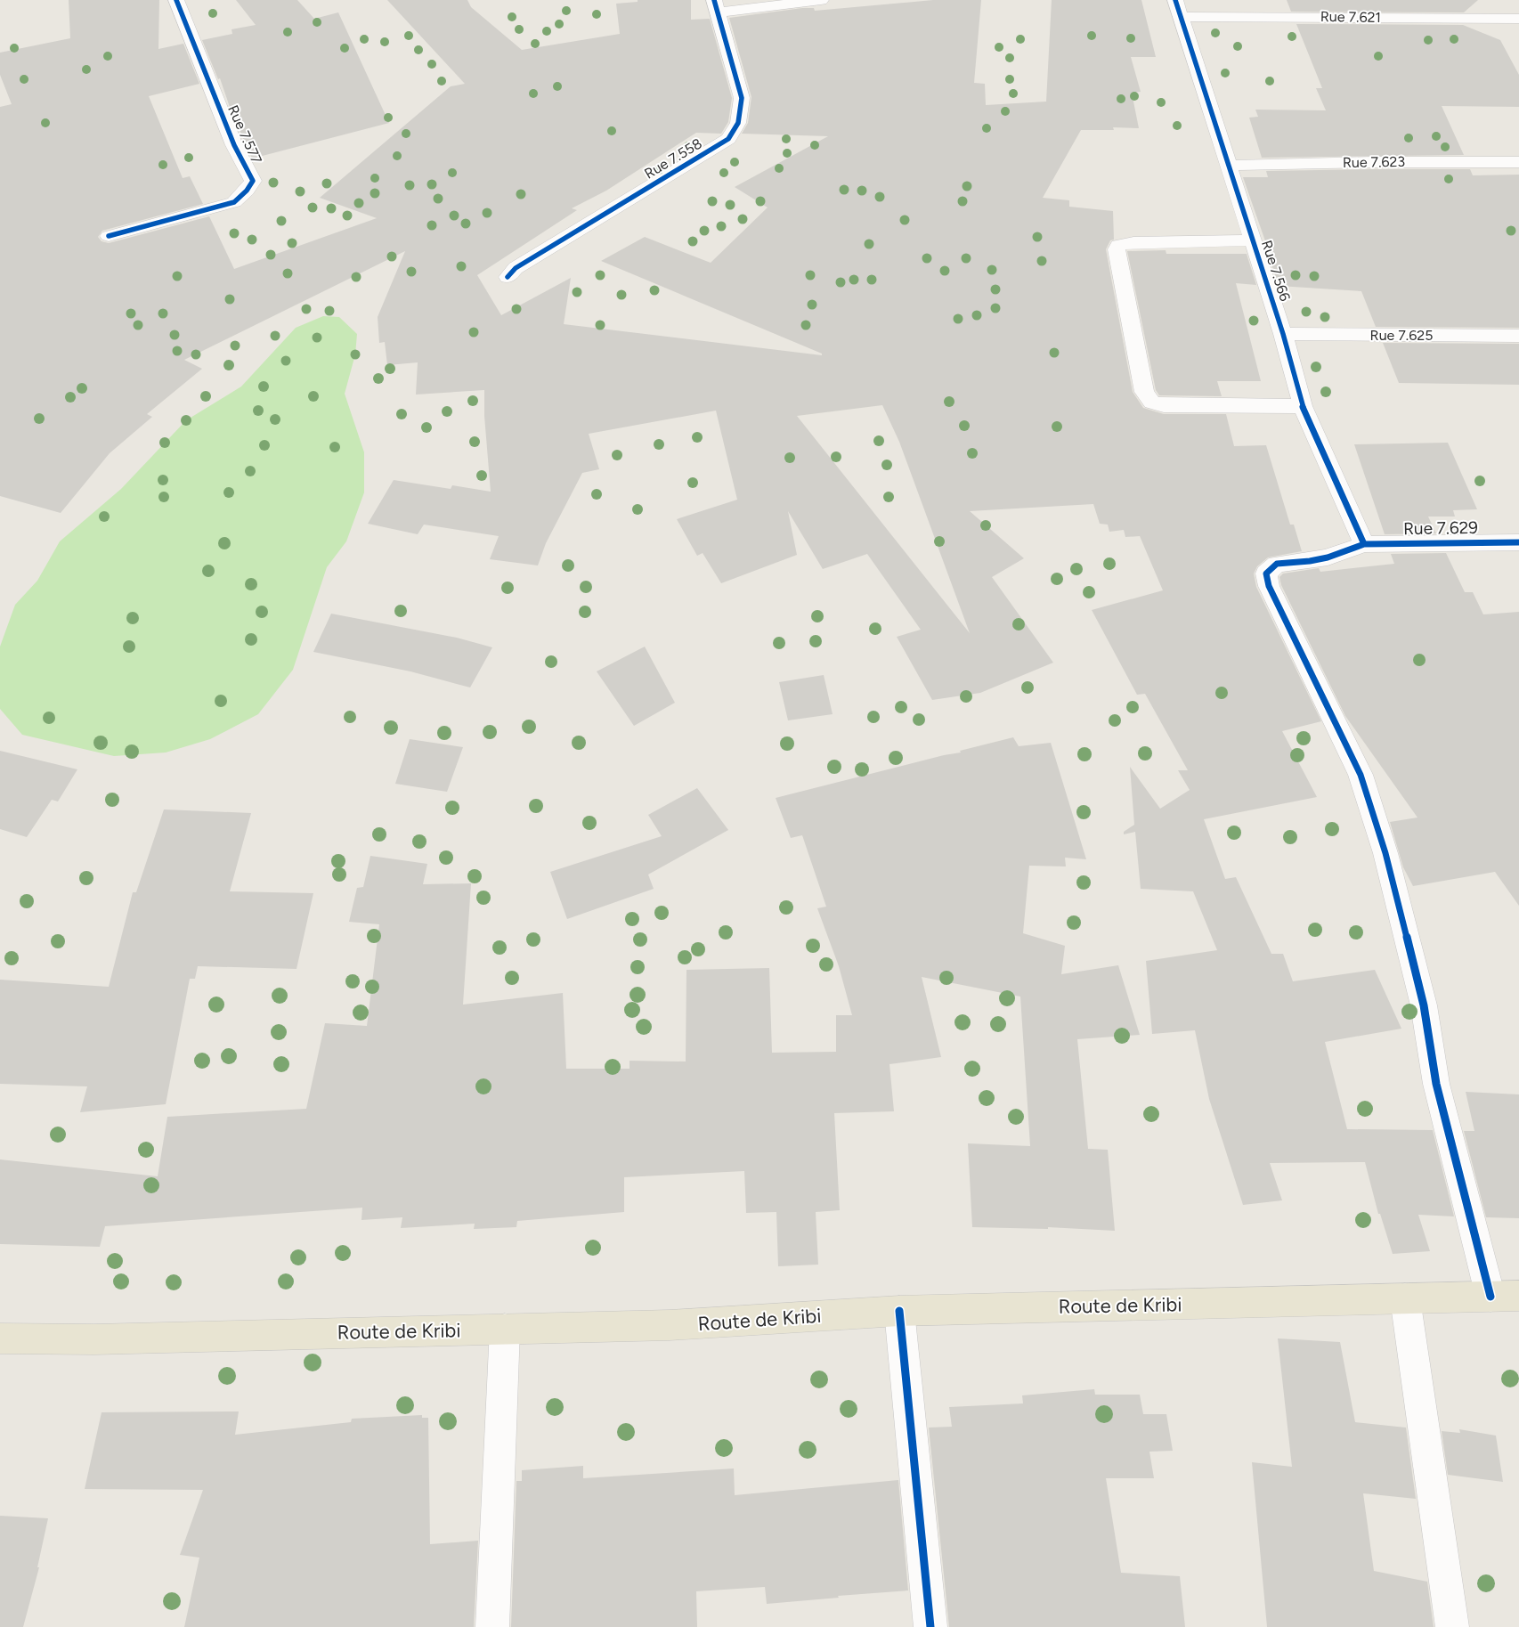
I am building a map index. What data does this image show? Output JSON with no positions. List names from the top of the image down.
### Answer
{
  "streets": {
    "main road": ["Route de Kribi"],
    "street": [
      "Rue 7.621",
      "Rue 7.577",
      "Rue 7.558",
      "Rue 7.623",
      "Rue 7.566",
      "Rue 7.625",
      "Rue 7.629"
    ]
  },
  "crossings": [
    ["Rue 7.621", "Rue 7.566"],
    ["Rue 7.623", "Rue 7.566"],
    ["Rue 7.566", "Rue 7.625"],
    ["Rue 7.566", "Rue 7.629"],
    ["Rue 7.629", "Route de Kribi"]
  ]
}
